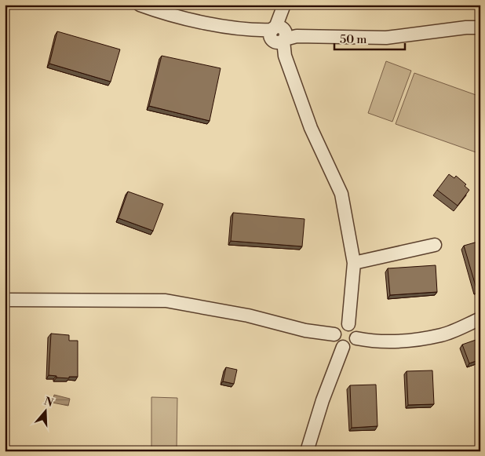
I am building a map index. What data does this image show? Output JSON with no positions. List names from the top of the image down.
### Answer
{
  "scale_bar": "50 m",
  "north": "top"
}
